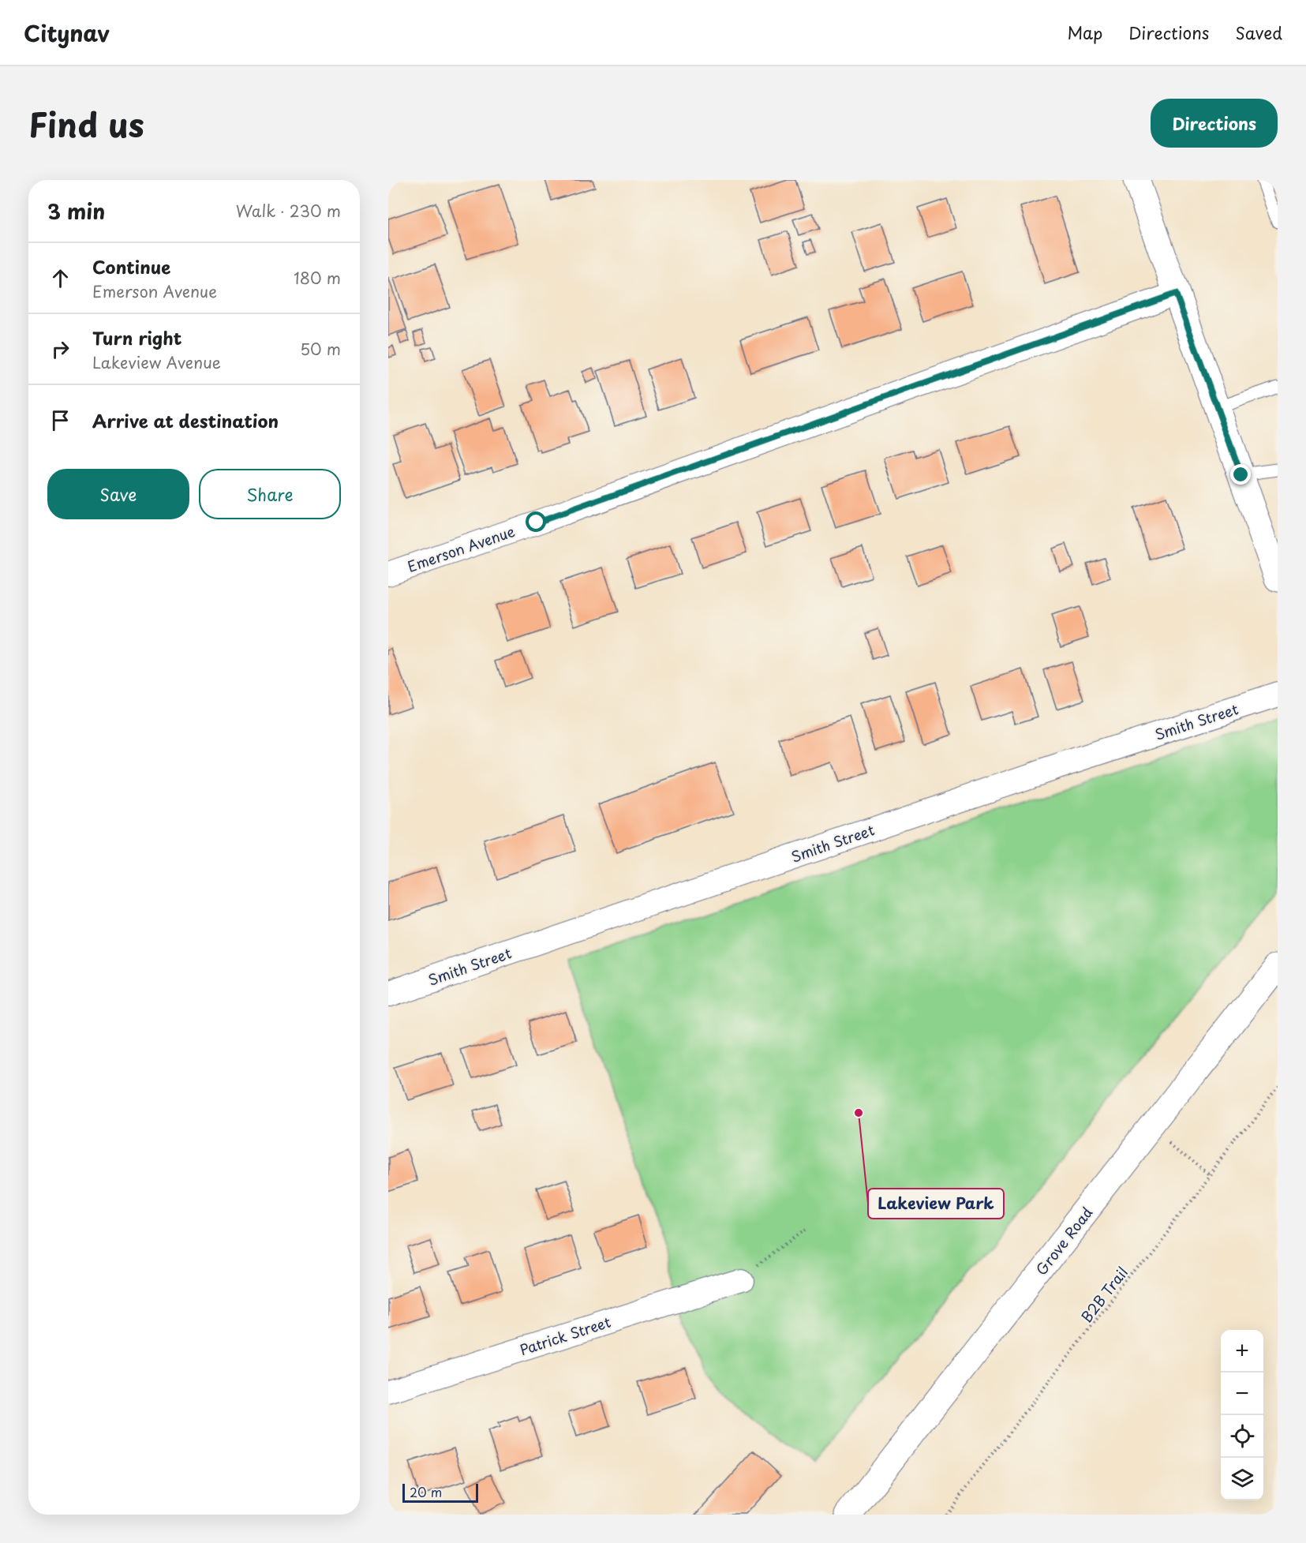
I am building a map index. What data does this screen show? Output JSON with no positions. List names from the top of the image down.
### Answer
{
  "streets": {
    "main road": ["Grove Road"],
    "street": ["Emerson Avenue", "Smith Street", "Patrick Street"],
    "path": ["B2B Trail"]
  },
  "places": ["Lakeview Park"],
  "scale_bar": "20 m",
  "page": {
    "header": "Citynav",
    "nav": ["Map", "Directions", "Saved"],
    "title": "Find us",
    "buttons": [
      "Directions",
      ["Save", "Share"]
    ],
    "heading": ["3 min", "Walk · 230 m"],
    "list": [
      ["Continue", "Emerson Avenue", "180 m"],
      ["Turn right", "Lakeview Avenue", "50 m"],
      "Arrive at destination"
    ],
    "map_buttons": ["+", "−"],
    "scale": "20 m"
  }
}
